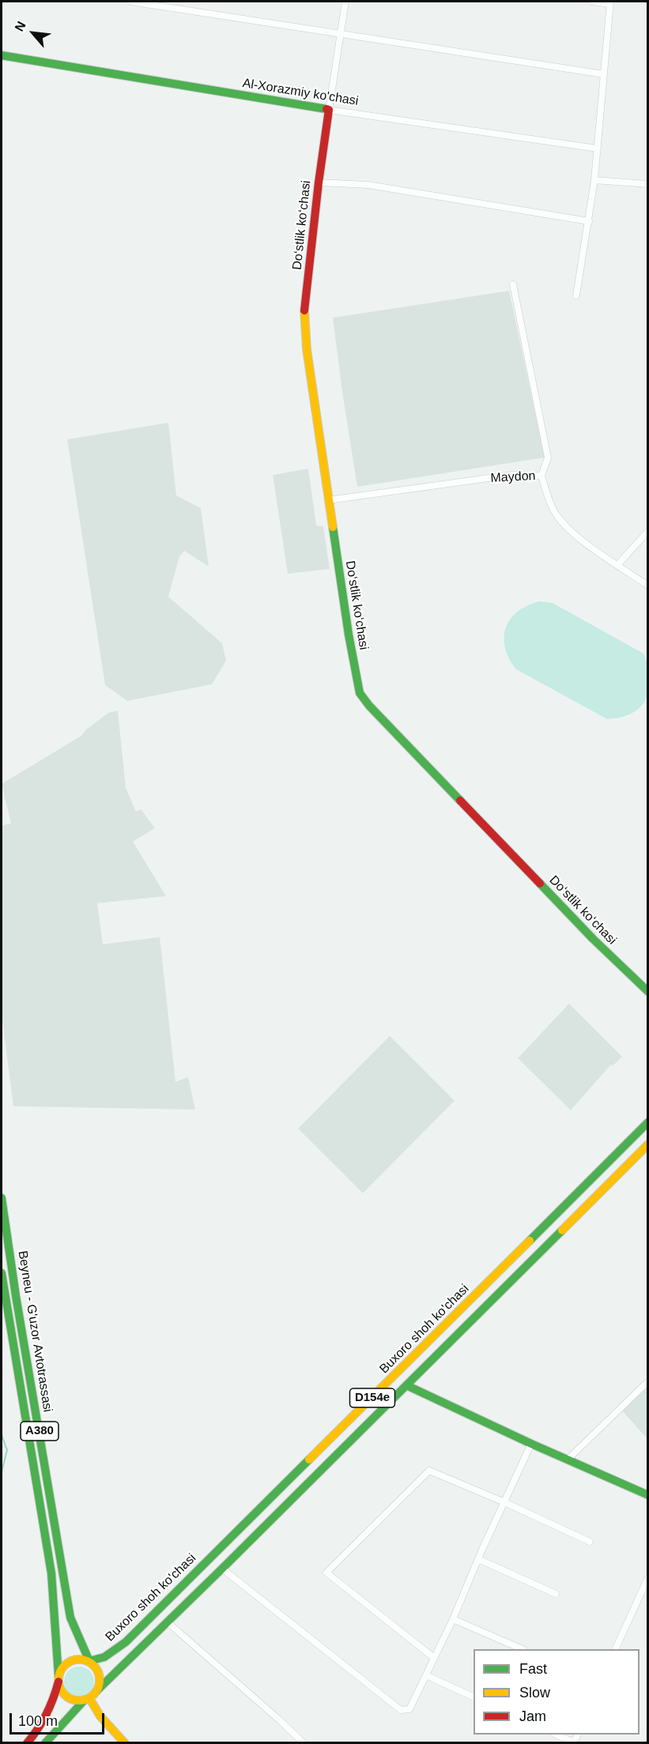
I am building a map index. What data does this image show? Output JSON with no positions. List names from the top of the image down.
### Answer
{
  "streets": {
    "main road": [
      "Al-Xorazmiy ko'chasi",
      "Do‘stlik ko‘chasi",
      "Buxoro shoh ko'chasi",
      "Beyneu - G'uzor Avtotrassasi",
      "D154e",
      "A380"
    ],
    "street": ["Maydon"]
  },
  "crossings": [
    ["Al-Xorazmiy ko'chasi", "Do‘stlik ko‘chasi"],
    ["Do‘stlik ko‘chasi", "Maydon"],
    ["Buxoro shoh ko'chasi", "Beyneu - G'uzor Avtotrassasi"]
  ],
  "legend": ["Fast", "Slow", "Jam"],
  "scale_bar": "100 m",
  "north": "top left"
}
